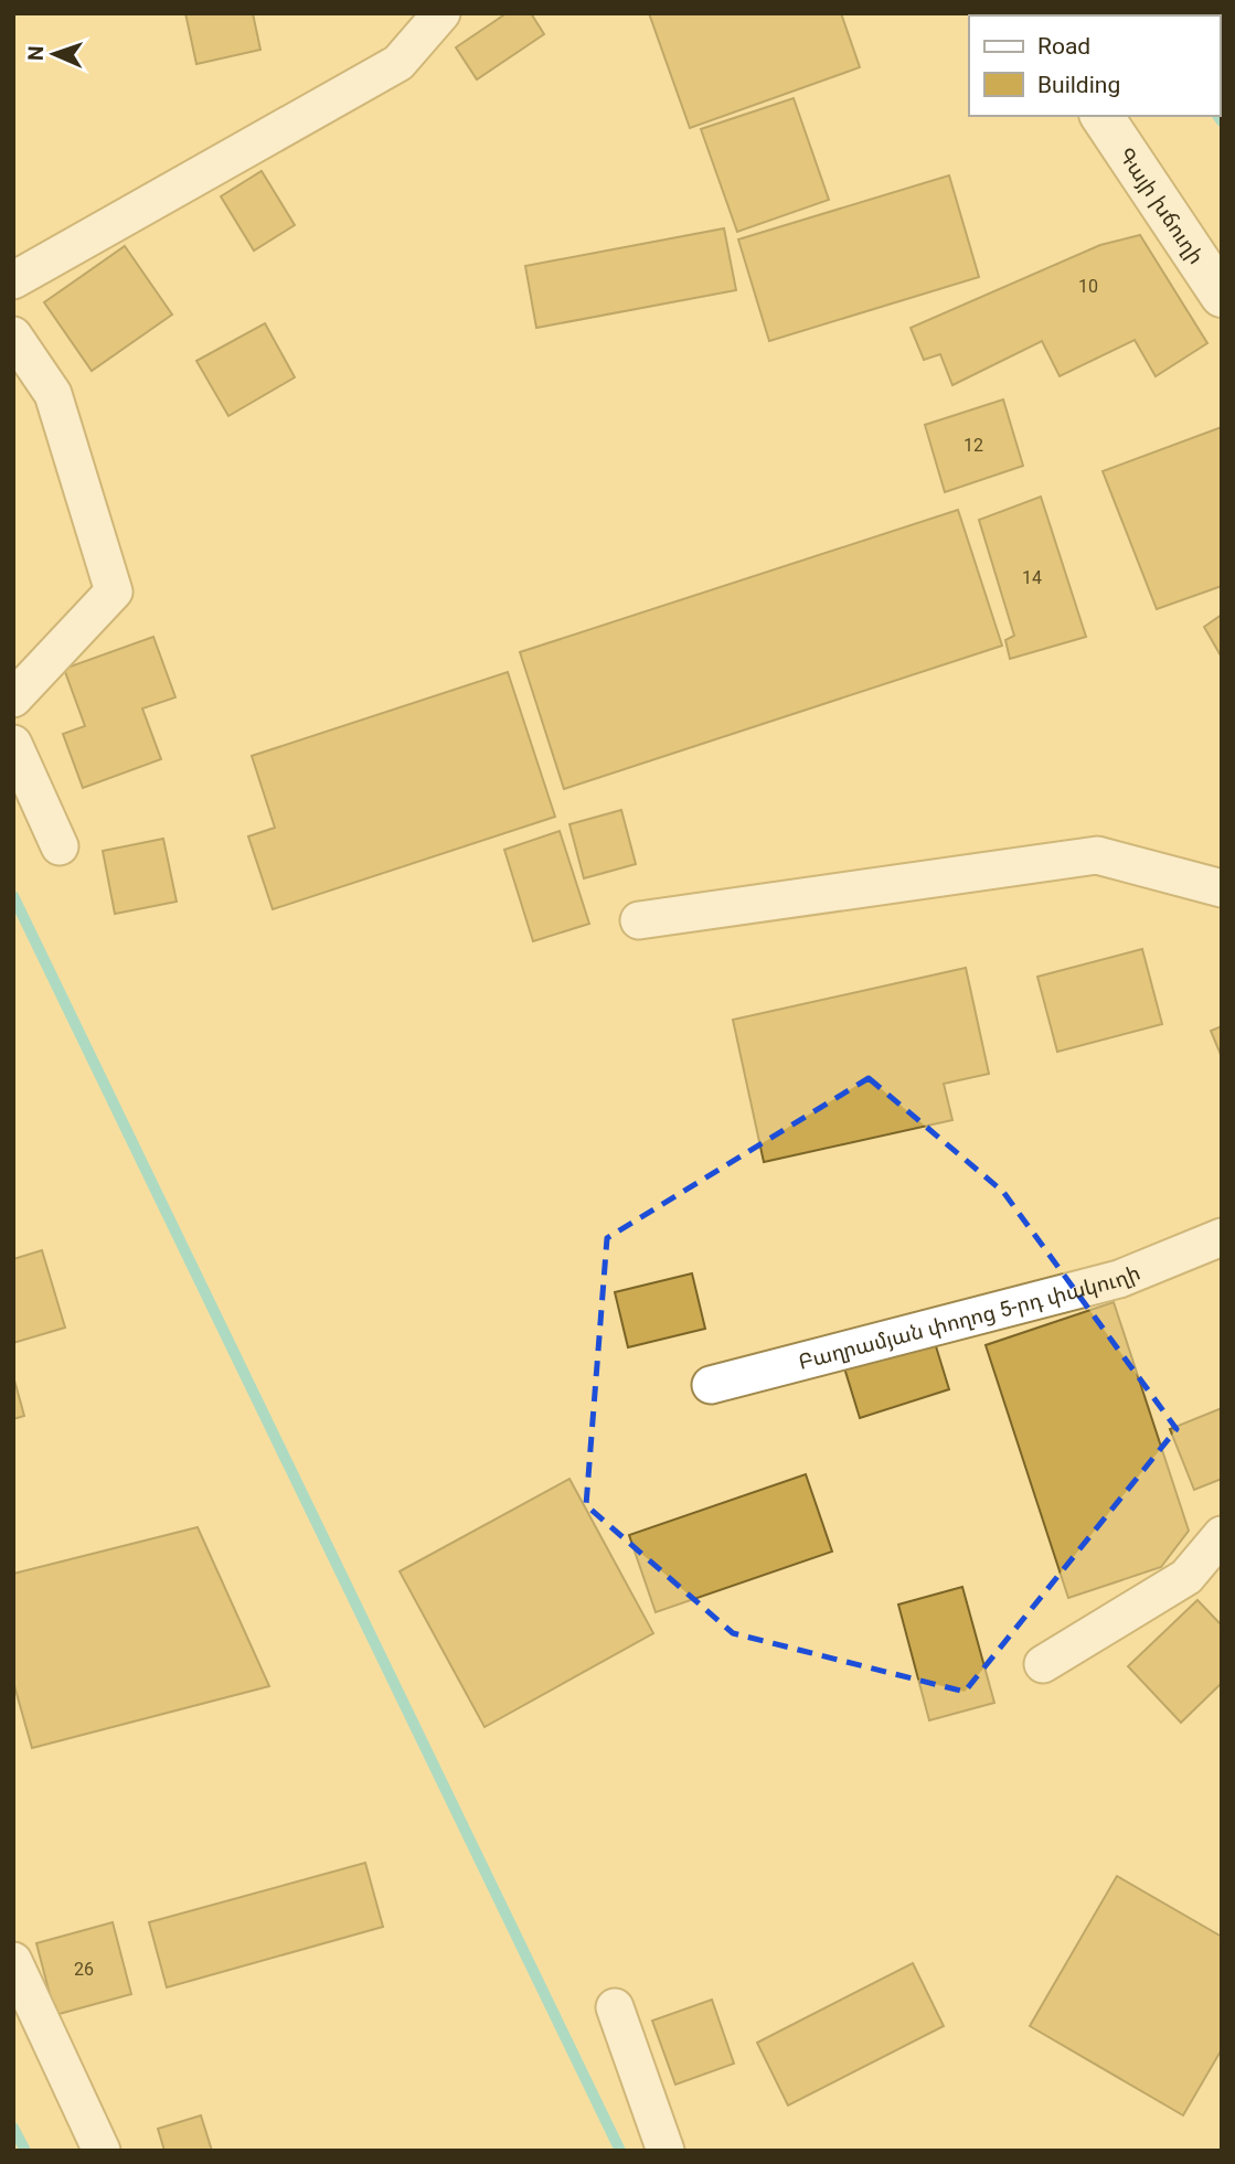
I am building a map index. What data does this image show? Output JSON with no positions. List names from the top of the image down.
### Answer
{
  "streets": {
    "main road": ["Գայի խճուղի"],
    "street": ["Բաղրամյան փողոց 5-րդ փակուղի"]
  },
  "house_numbers": [
    "10",
    "12",
    "14",
    "26"
  ],
  "legend": ["Road", "Building"],
  "north": "left"
}
